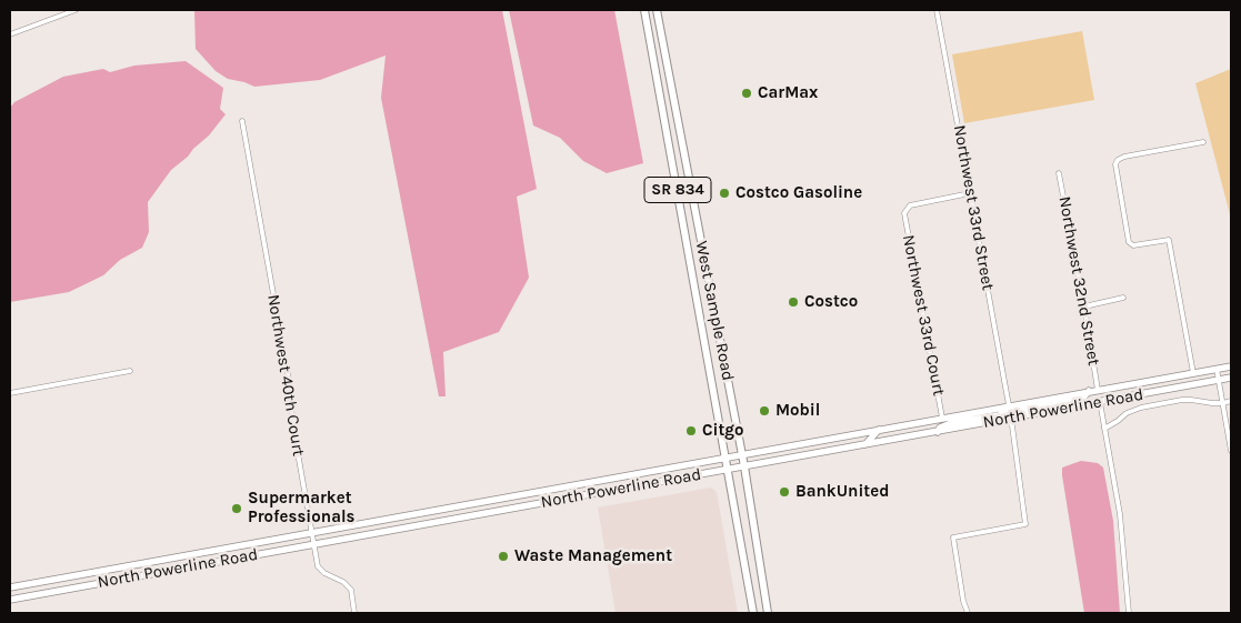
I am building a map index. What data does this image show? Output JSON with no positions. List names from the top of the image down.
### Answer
{
  "streets": {
    "main road": ["SR 834", "West Sample Road", "North Powerline Road"],
    "street": [
      "Northwest 33rd Street",
      "Northwest 32nd Street",
      "Northwest 33rd Court",
      "Northwest 40th Court"
    ]
  },
  "crossings": [
    ["Northwest 33rd Street", "Northwest 33rd Court"],
    ["Northwest 33rd Street", "North Powerline Road"],
    ["Northwest 32nd Street", "North Powerline Road"],
    ["West Sample Road", "North Powerline Road"],
    ["Northwest 33rd Court", "North Powerline Road"],
    ["Northwest 40th Court", "North Powerline Road"]
  ],
  "places": [
    "CarMax",
    "Costco Gasoline",
    "Costco",
    "Mobil",
    "Citgo",
    "BankUnited",
    "Supermarket Professionals",
    "Waste Management"
  ]
}
